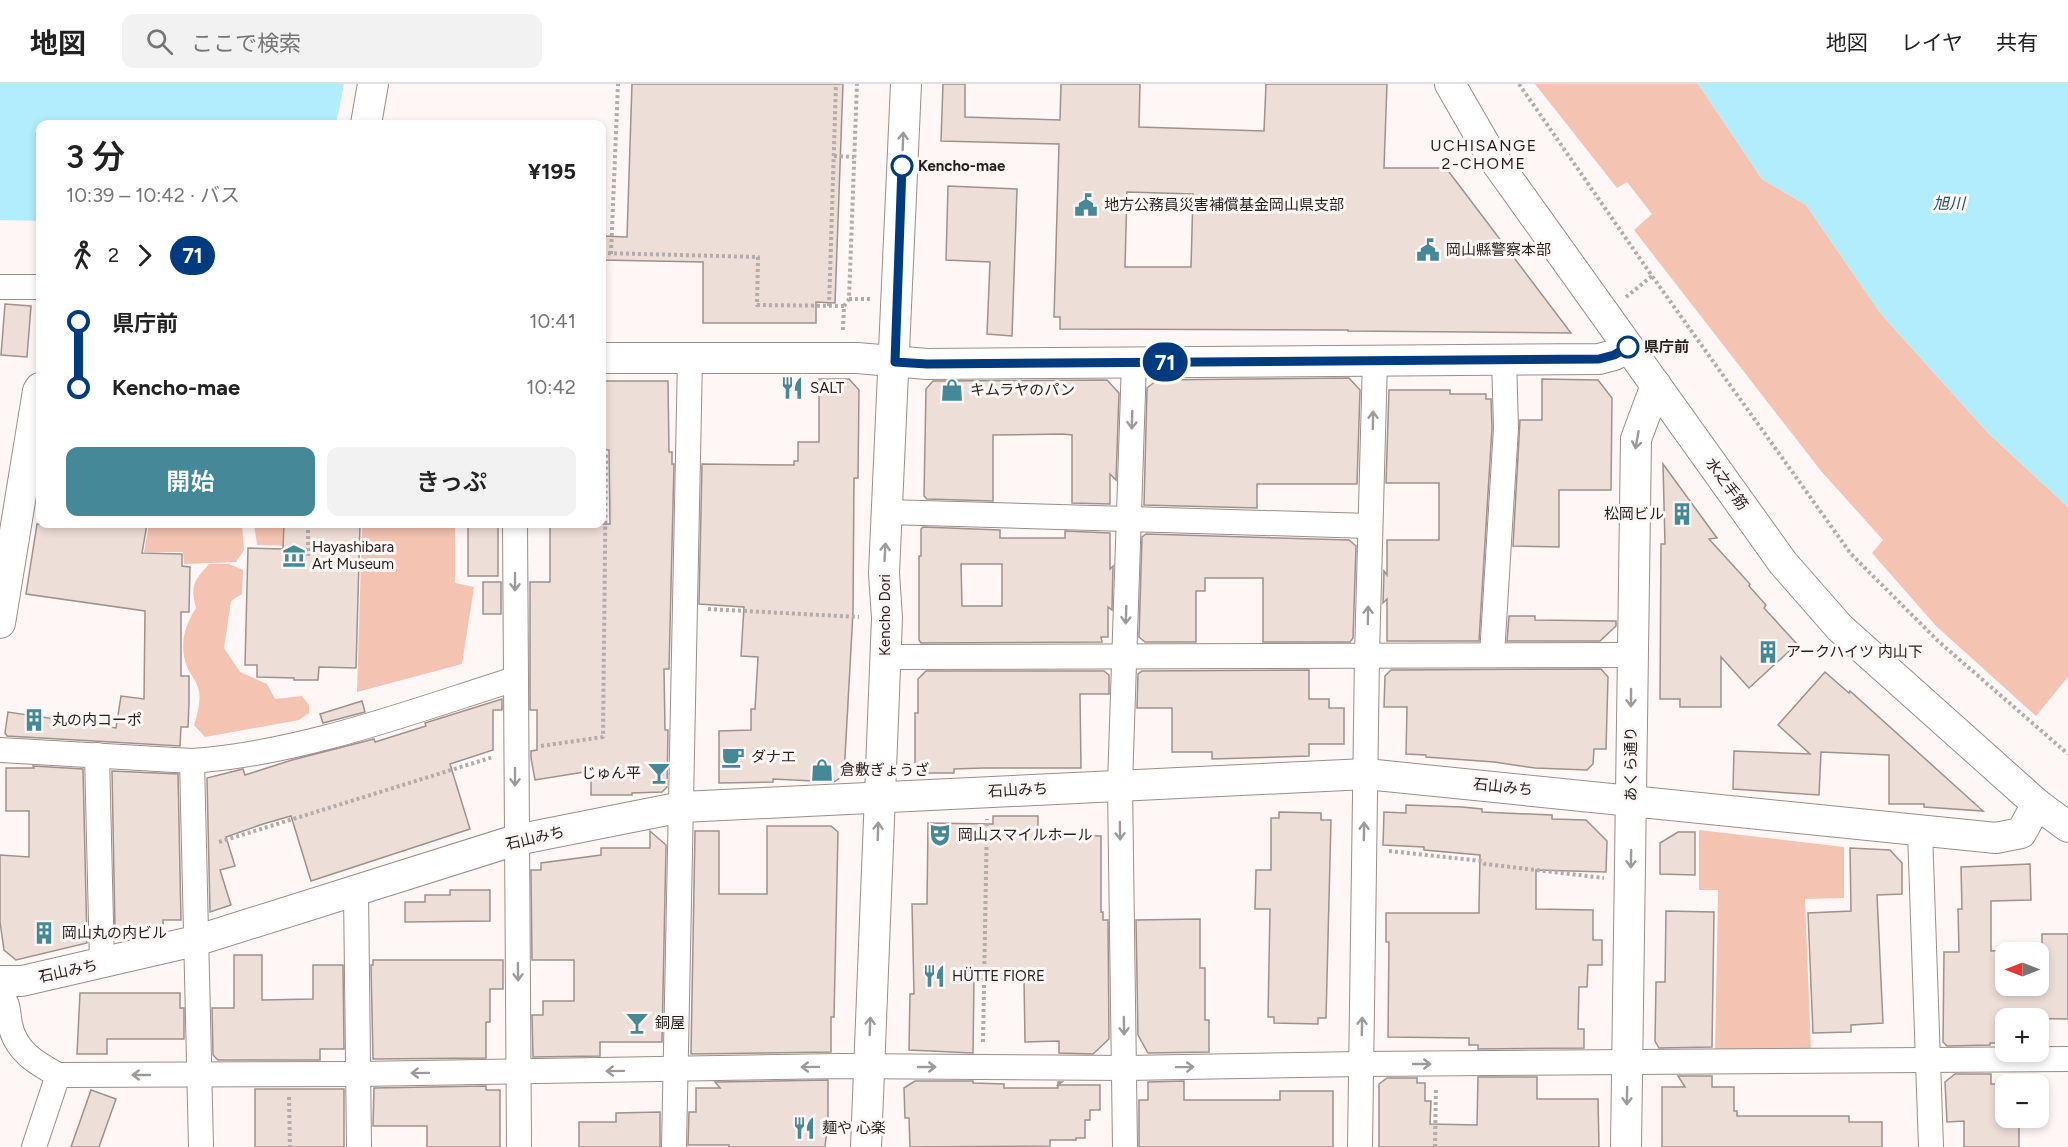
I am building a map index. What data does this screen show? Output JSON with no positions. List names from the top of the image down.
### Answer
{
  "streets": {
    "street": [
      "水之手筋",
      "Kencho Dori",
      "あくら通り",
      "石山みち"
    ]
  },
  "crossings": [
    ["水之手筋", "あくら通り"],
    ["水之手筋", "石山みち"],
    ["Kencho Dori", "石山みち"],
    ["あくら通り", "石山みち"]
  ],
  "districts": ["UCHISANGE 2-CHOME"],
  "water": ["旭川"],
  "places": {
    "other": ["Kencho-mae", "県庁前"],
    "public building": ["地方公務員災害補償基金岡山県支部", "岡山縣警察本部"],
    "restaurant": ["SALT", "HÜTTE FIORE", "麺や 心楽"],
    "shop": ["キムラヤのパン", "倉敷ぎょうざ"],
    "building": [
      "松岡ビル",
      "アークハイツ 内山下",
      "丸の内コーポ",
      "岡山丸の内ビル"
    ],
    "museum": ["Hayashibara Art Museum"],
    "cafe": ["ダナエ"],
    "bar": ["じゅん平", "銅屋"],
    "theatre": ["岡山スマイルホール"]
  },
  "lines": ["bus line 71"],
  "north": "left",
  "page": {
    "header": "地図",
    "search": "ここで検索",
    "nav": ["地図", "レイヤ", "共有"],
    "on_map": "71",
    "heading": ["3 分", "10:39 – 10:42 · バス", "¥195"],
    "legs": ["2", "71"],
    "list": [
      {
        "name": "県庁前",
        "value": "10:41"
      },
      {
        "name": "Kencho-mae",
        "value": "10:42"
      }
    ],
    "buttons": ["開始", "きっぷ"],
    "map_buttons": ["+", "−"]
  }
}
